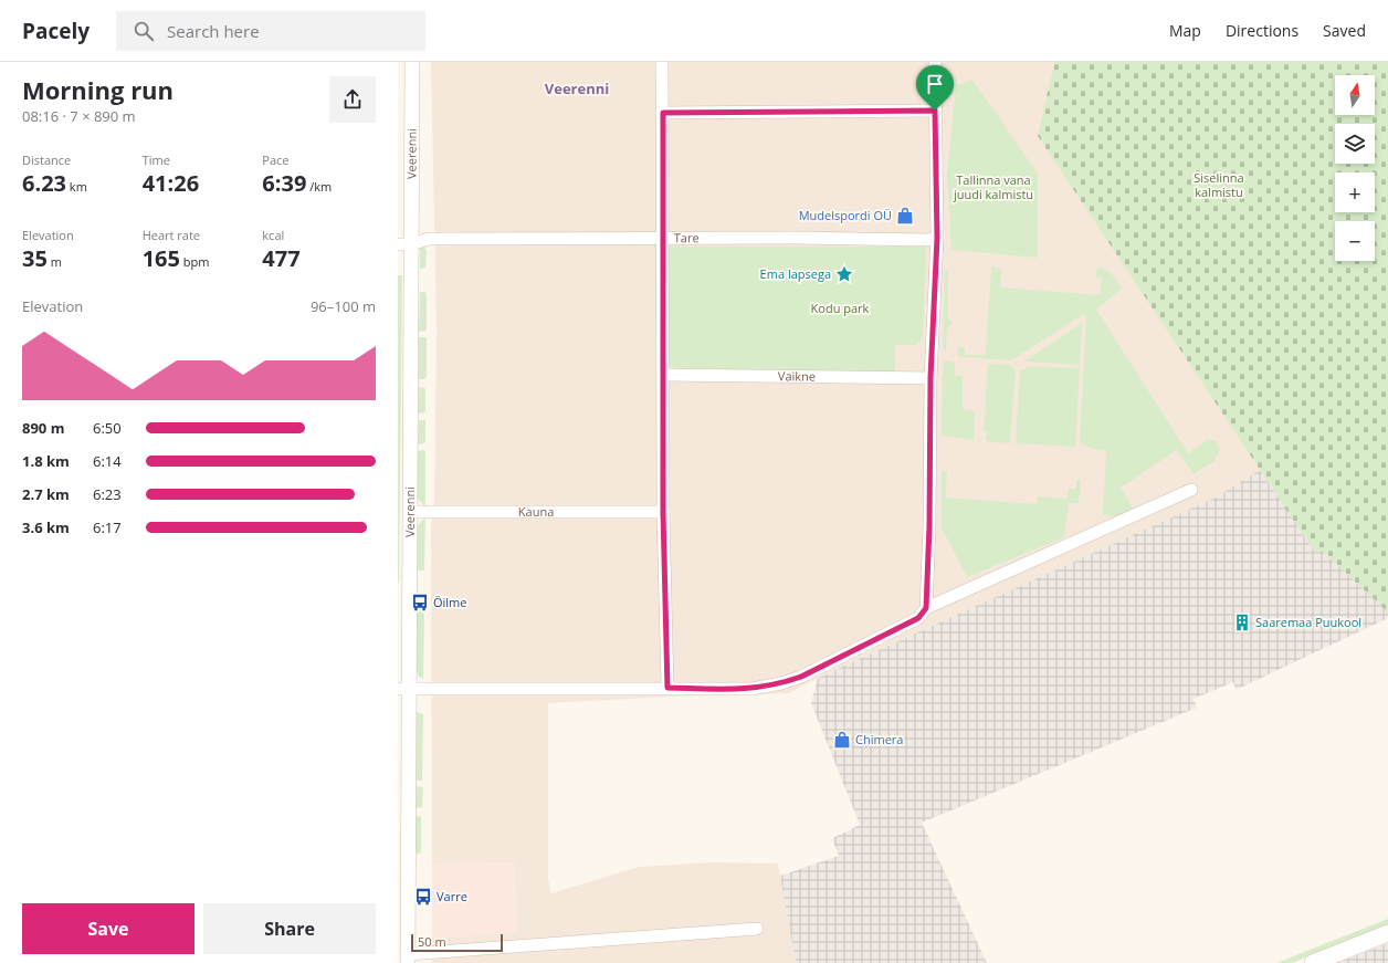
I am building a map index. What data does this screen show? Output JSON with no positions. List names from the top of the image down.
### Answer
{
  "streets": {
    "street": [
      "Veerenni",
      "Tare",
      "Vaikne",
      "Kauna"
    ]
  },
  "crossings": [
    ["Veerenni", "Tare"],
    ["Veerenni", "Kauna"]
  ],
  "districts": ["Veerenni"],
  "parks": ["Siselinna kalmistu", "Tallinna vana juudi kalmistu", "Kodu park"],
  "places": {
    "shop": ["Mudelspordi OÜ", "Chimera"],
    "place": ["Ema lapsega"],
    "bus stop": ["Õilme", "Varre"],
    "building": ["Saaremaa Puukool"]
  },
  "scale_bar": "50 m",
  "north": "top",
  "page": {
    "header": "Pacely",
    "search": "Search here",
    "nav": ["Map", "Directions", "Saved"],
    "heading": ["Morning run", "08:16 · 7 × 890 m"],
    "map_buttons": ["+", "−"],
    "stats": [
      ["Distance", "6.23 km"],
      ["Time", "41:26"],
      ["Pace", "6:39 /km"],
      ["Elevation", "35 m"],
      ["Heart rate", "165 bpm"],
      ["kcal", "477"]
    ],
    "chart": ["Elevation", "96–100 m"],
    "list": [
      {
        "name": "890 m",
        "note": "6:50"
      },
      {
        "name": "1.8 km",
        "note": "6:14"
      },
      {
        "name": "2.7 km",
        "note": "6:23"
      },
      {
        "name": "3.6 km",
        "note": "6:17"
      }
    ],
    "buttons": ["Save", "Share"],
    "scale": "50 m"
  }
}
